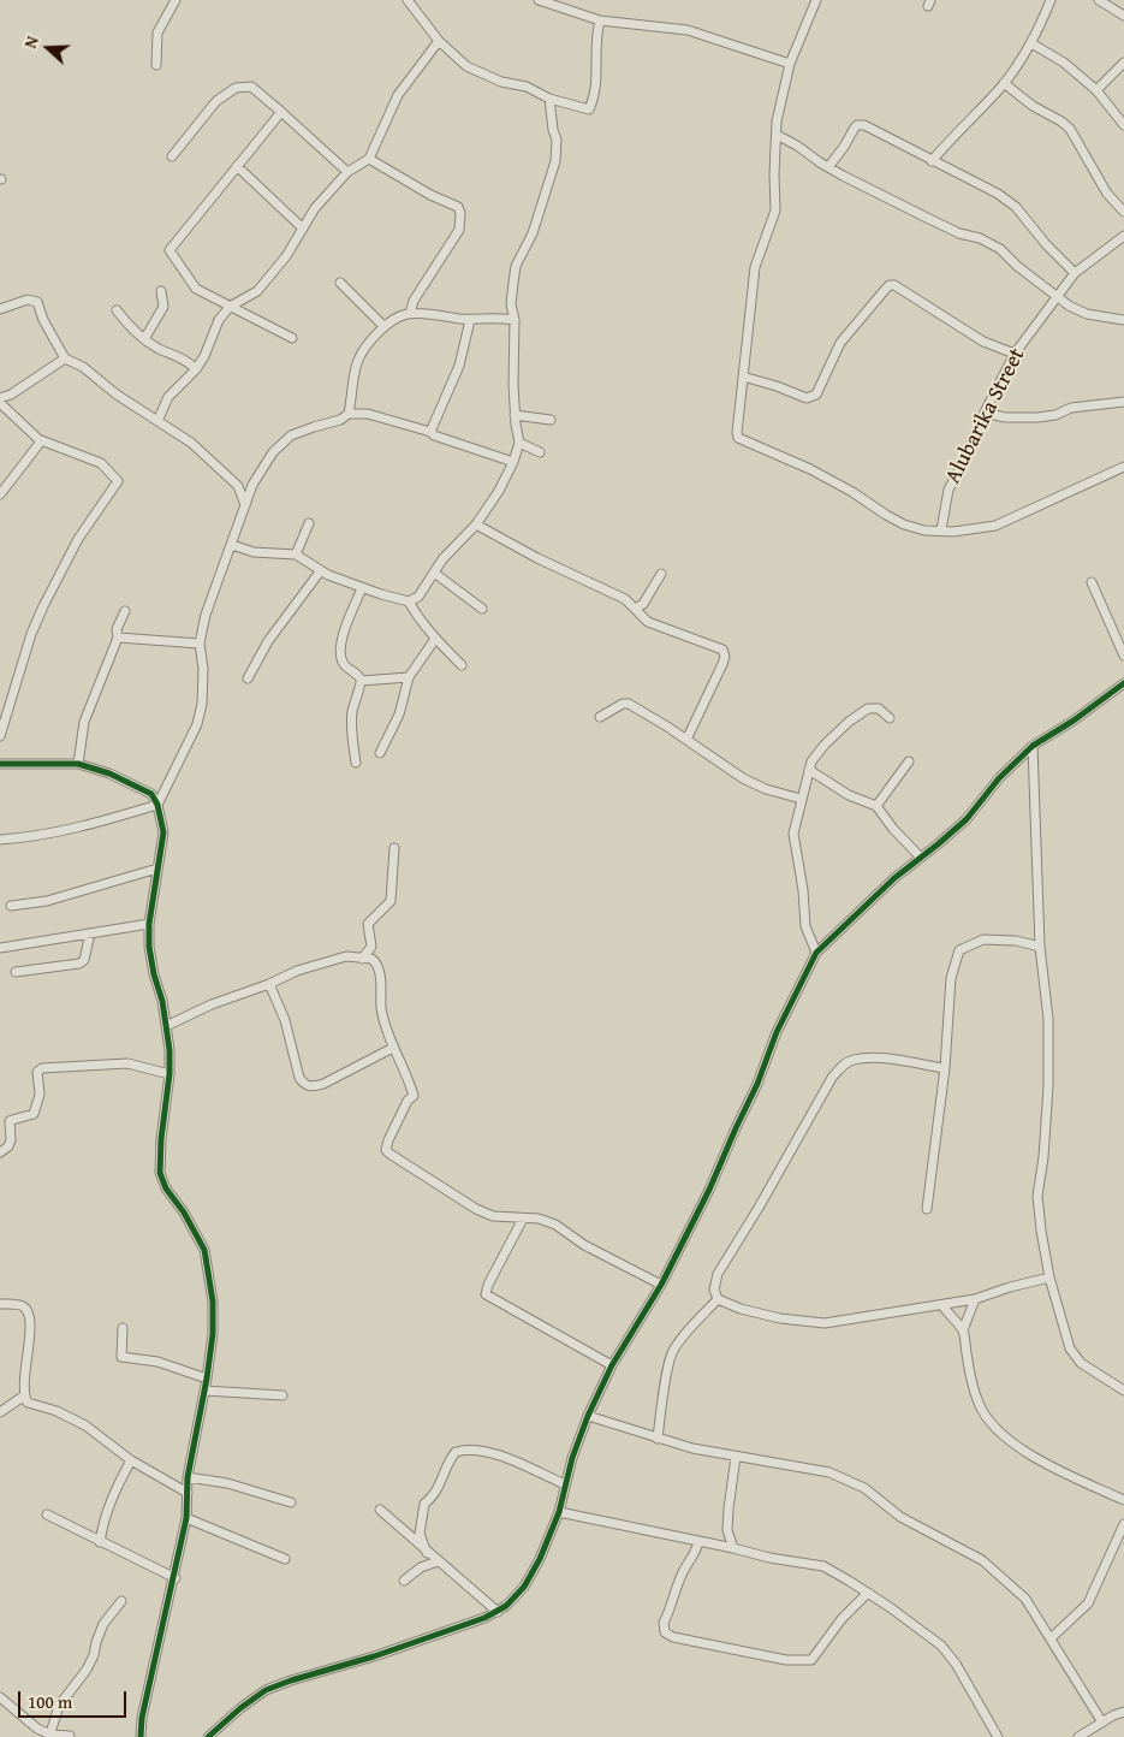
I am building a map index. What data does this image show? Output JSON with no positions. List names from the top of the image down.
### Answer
{
  "streets": {
    "street": ["Alubarika Street"]
  },
  "scale_bar": "100 m",
  "north": "left"
}
